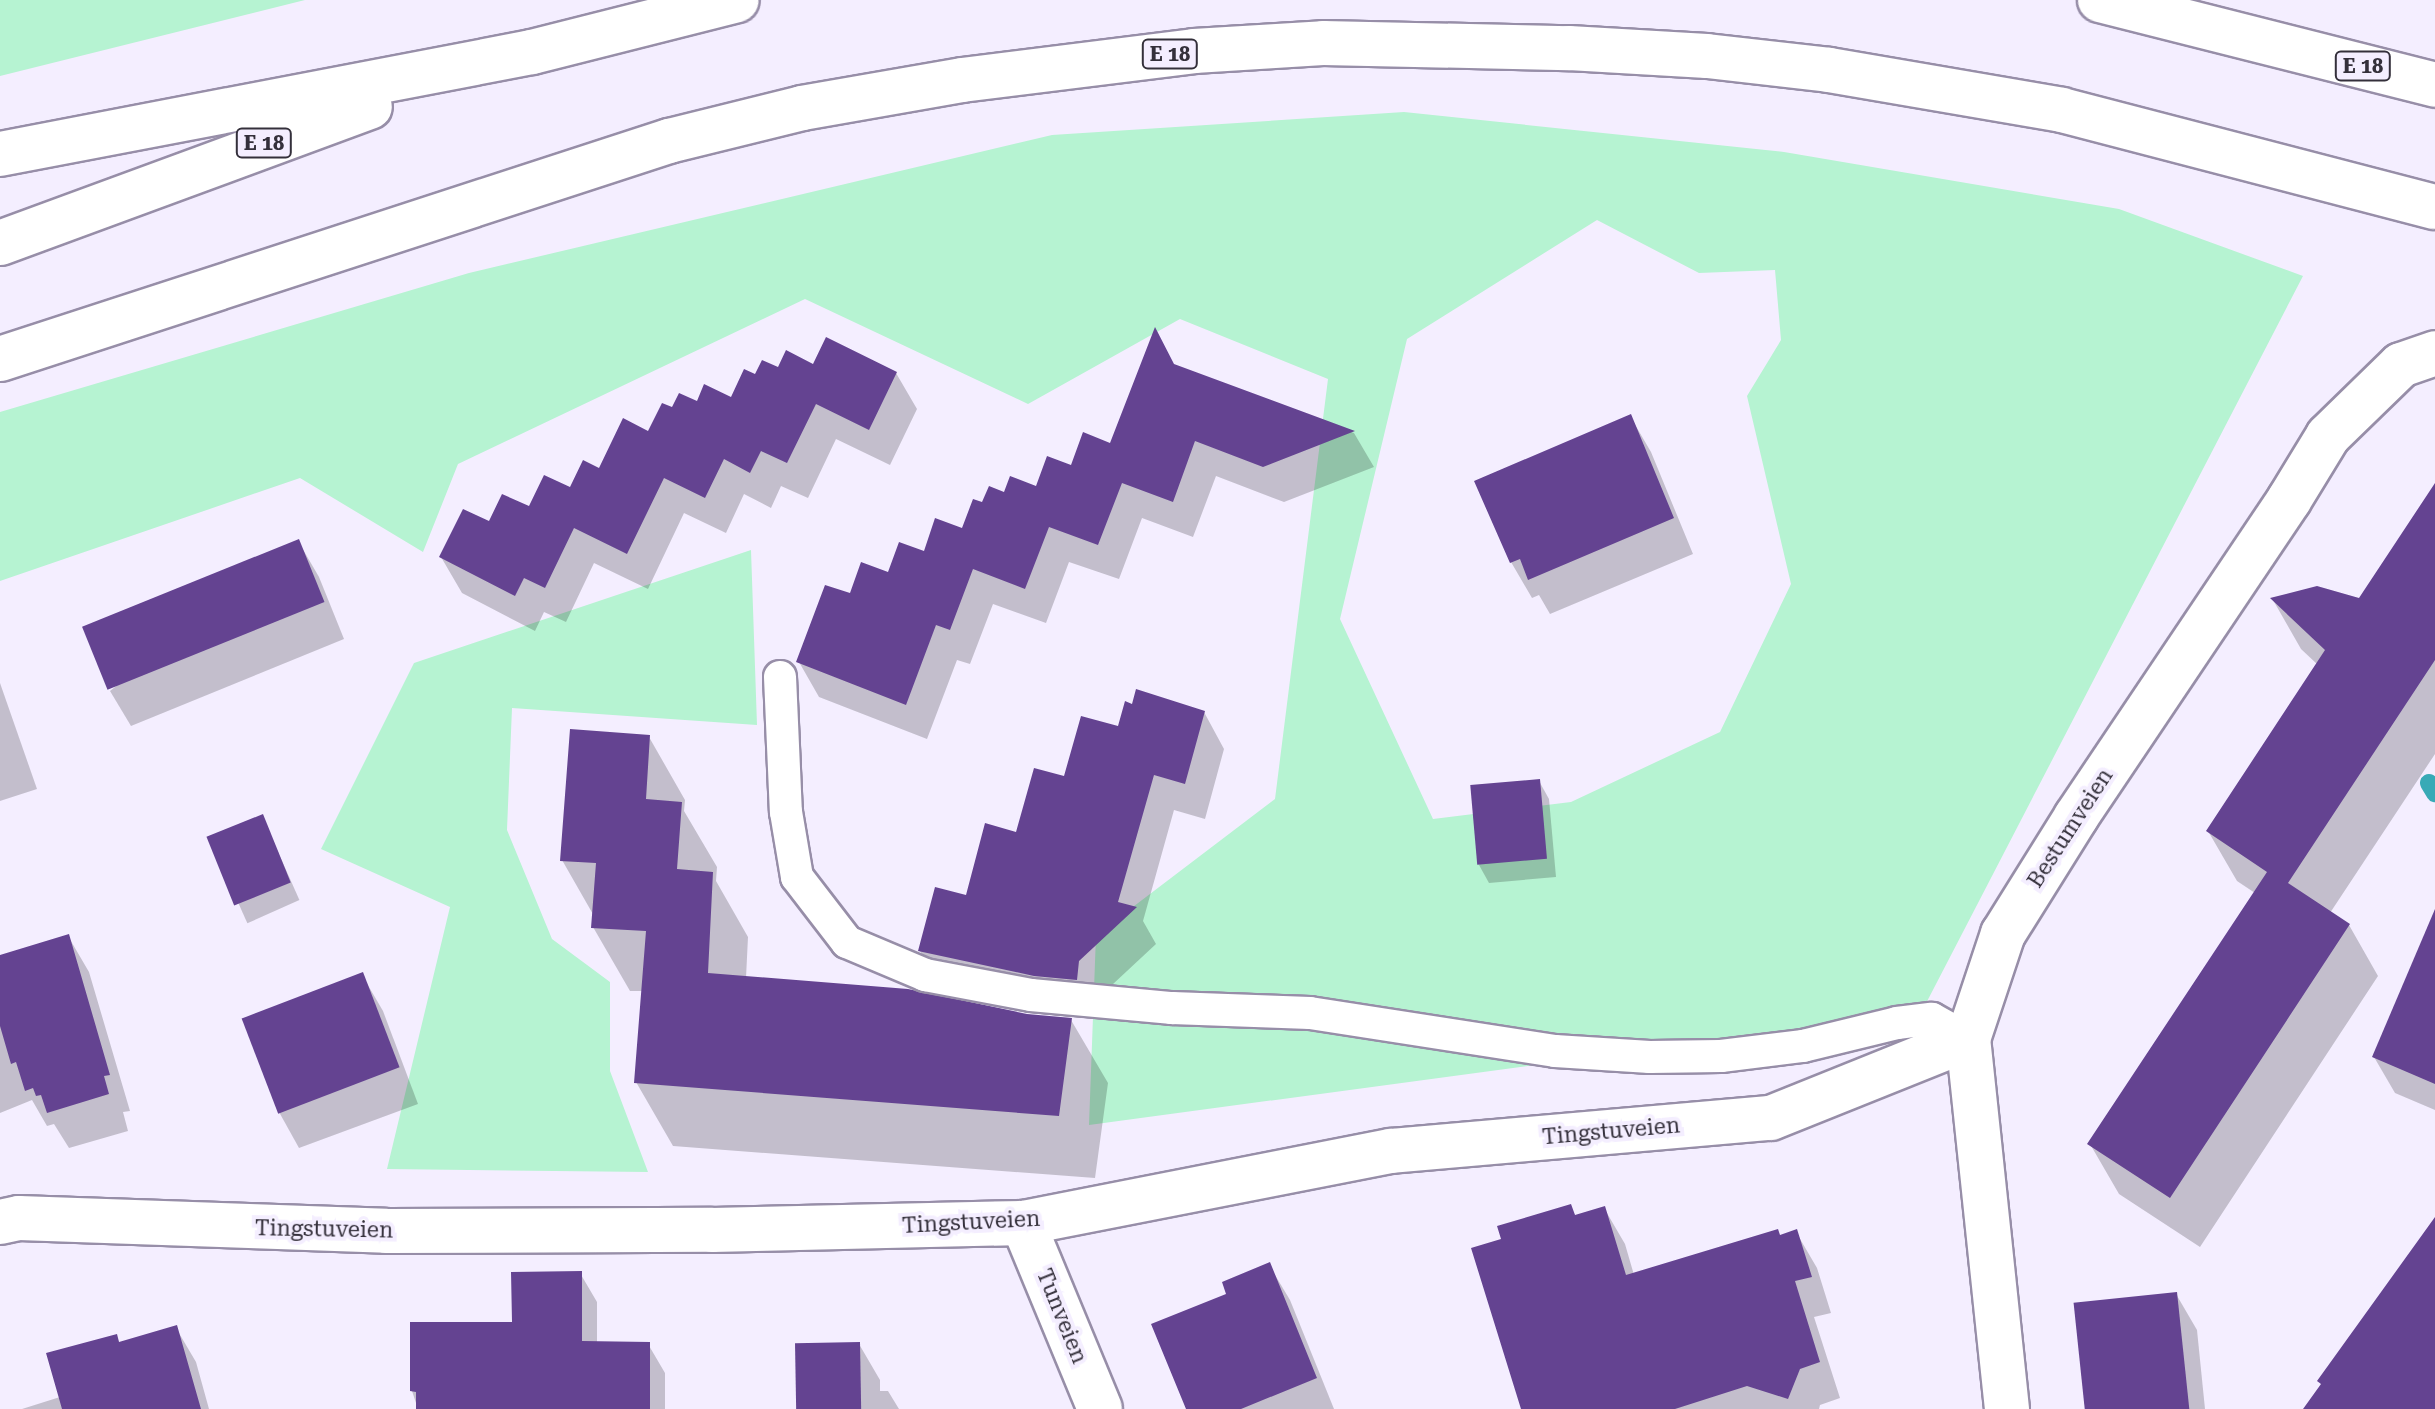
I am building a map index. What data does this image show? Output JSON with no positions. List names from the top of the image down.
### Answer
{
  "streets": {
    "main road": [
      "E 18",
      "Bestumveien",
      "Tingstuveien",
      "Tunveien"
    ]
  },
  "crossings": [
    ["Bestumveien", "Tingstuveien"],
    ["Tingstuveien", "Tunveien"]
  ]
}
